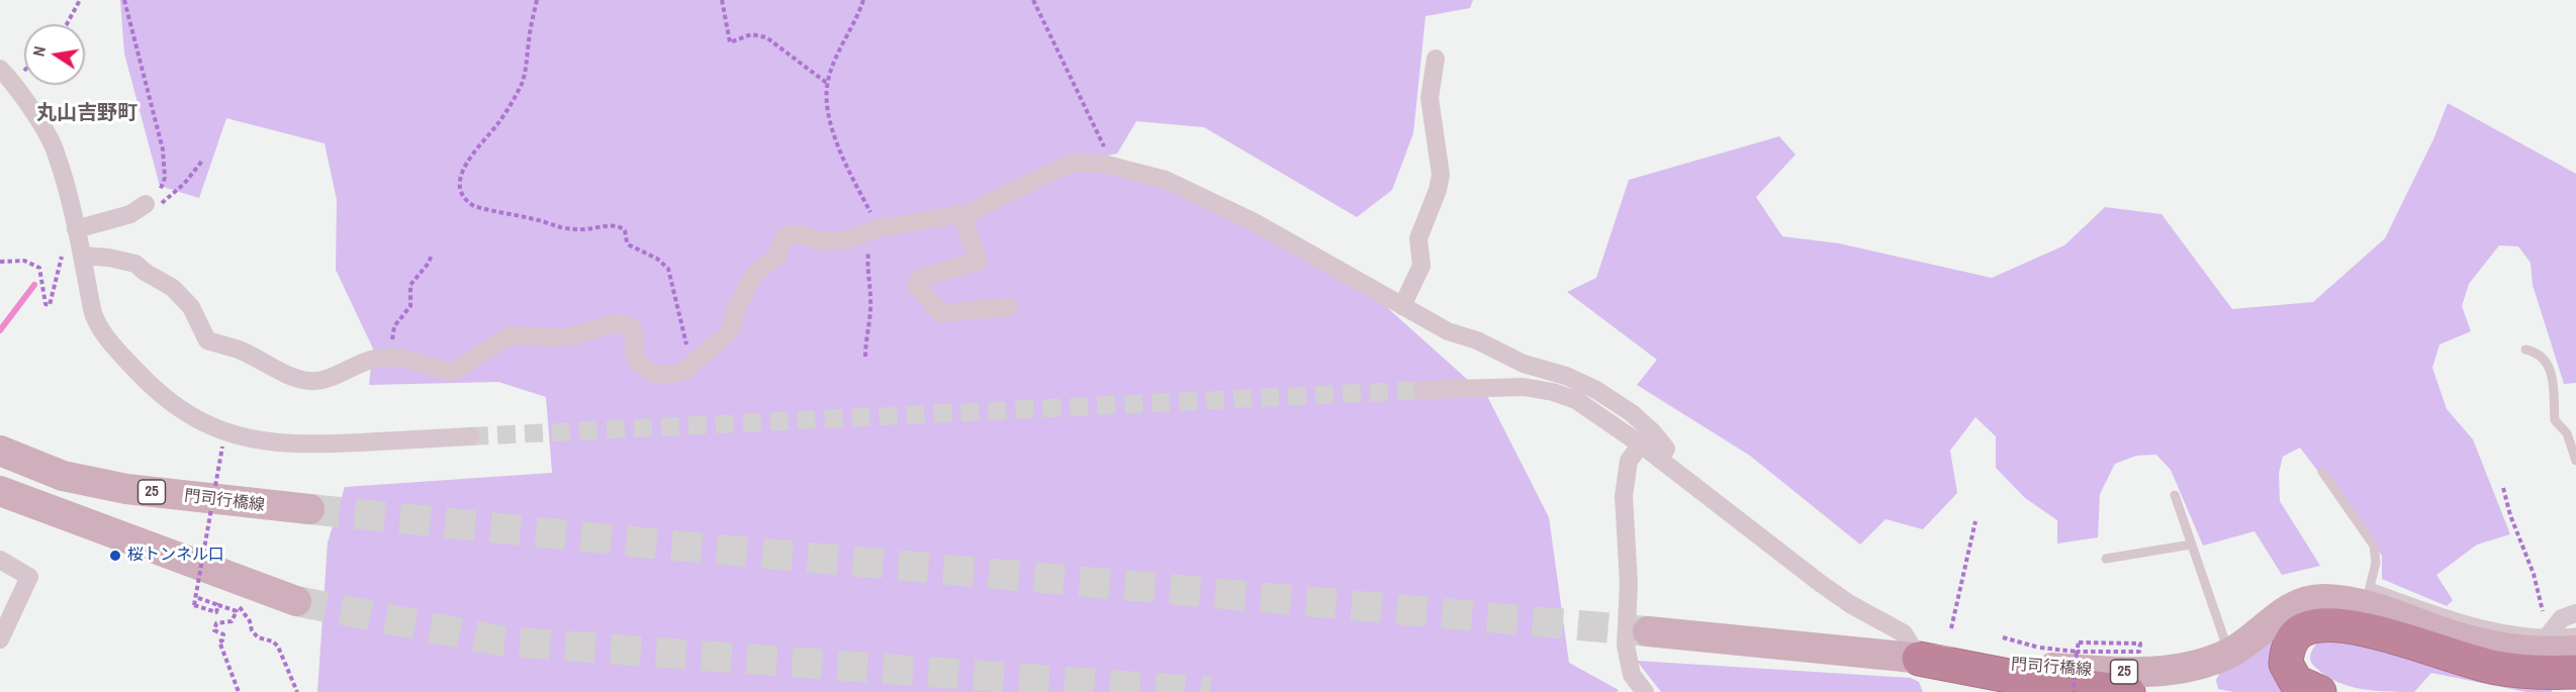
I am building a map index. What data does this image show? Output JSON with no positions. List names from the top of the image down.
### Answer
{
  "streets": {
    "main road": ["25", "門司行橋線"]
  },
  "districts": ["丸山吉野町"],
  "places": ["桜トンネル口"],
  "north": "left"
}
